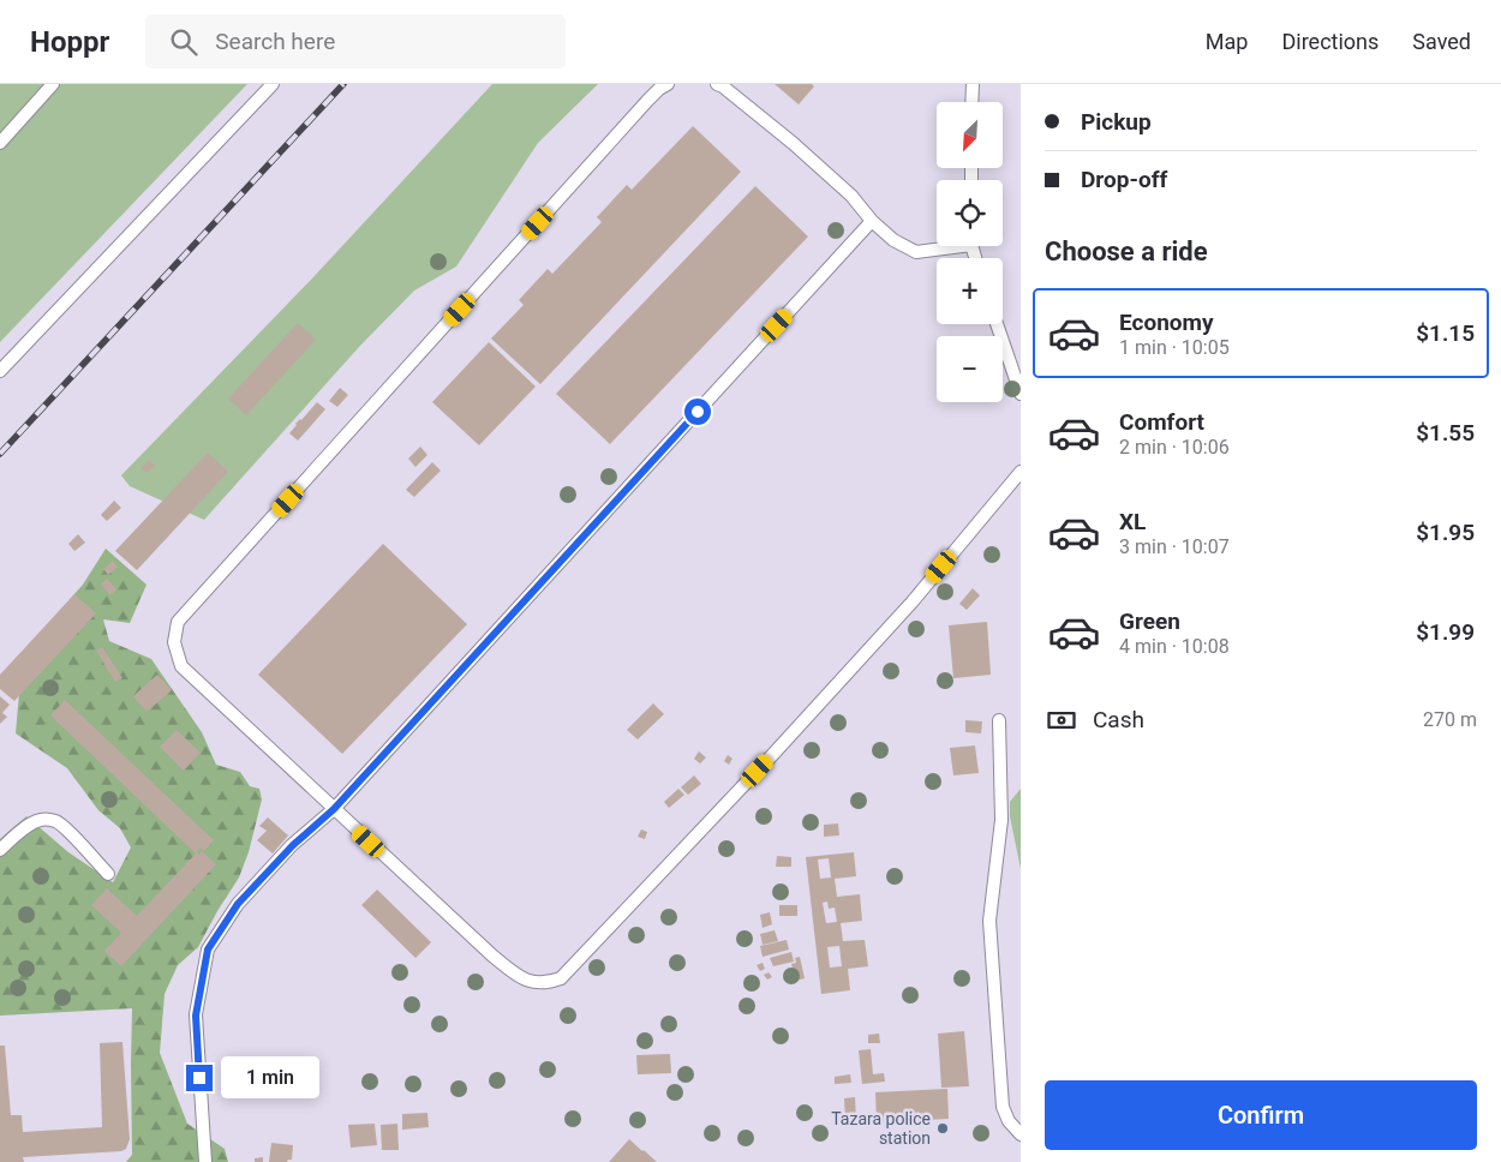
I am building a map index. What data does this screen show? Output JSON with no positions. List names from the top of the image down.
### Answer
{
  "places": ["Tazara police station"],
  "north": "bottom left",
  "page": {
    "header": "Hoppr",
    "search": "Search here",
    "nav": ["Map", "Directions", "Saved"],
    "banner": ["Pickup", "Drop-off"],
    "map_buttons": ["+", "−"],
    "heading": "Choose a ride",
    "list": [
      {
        "name": "Economy",
        "note": "1 min · 10:05",
        "value": "$1.15"
      },
      {
        "name": "Comfort",
        "note": "2 min · 10:06",
        "value": "$1.55"
      },
      {
        "name": "XL",
        "note": "3 min · 10:07",
        "value": "$1.95"
      },
      {
        "name": "Green",
        "note": "4 min · 10:08",
        "value": "$1.99"
      }
    ],
    "pay": ["Cash", "270 m"],
    "bubble": "1 min",
    "buttons": "Confirm"
  }
}
